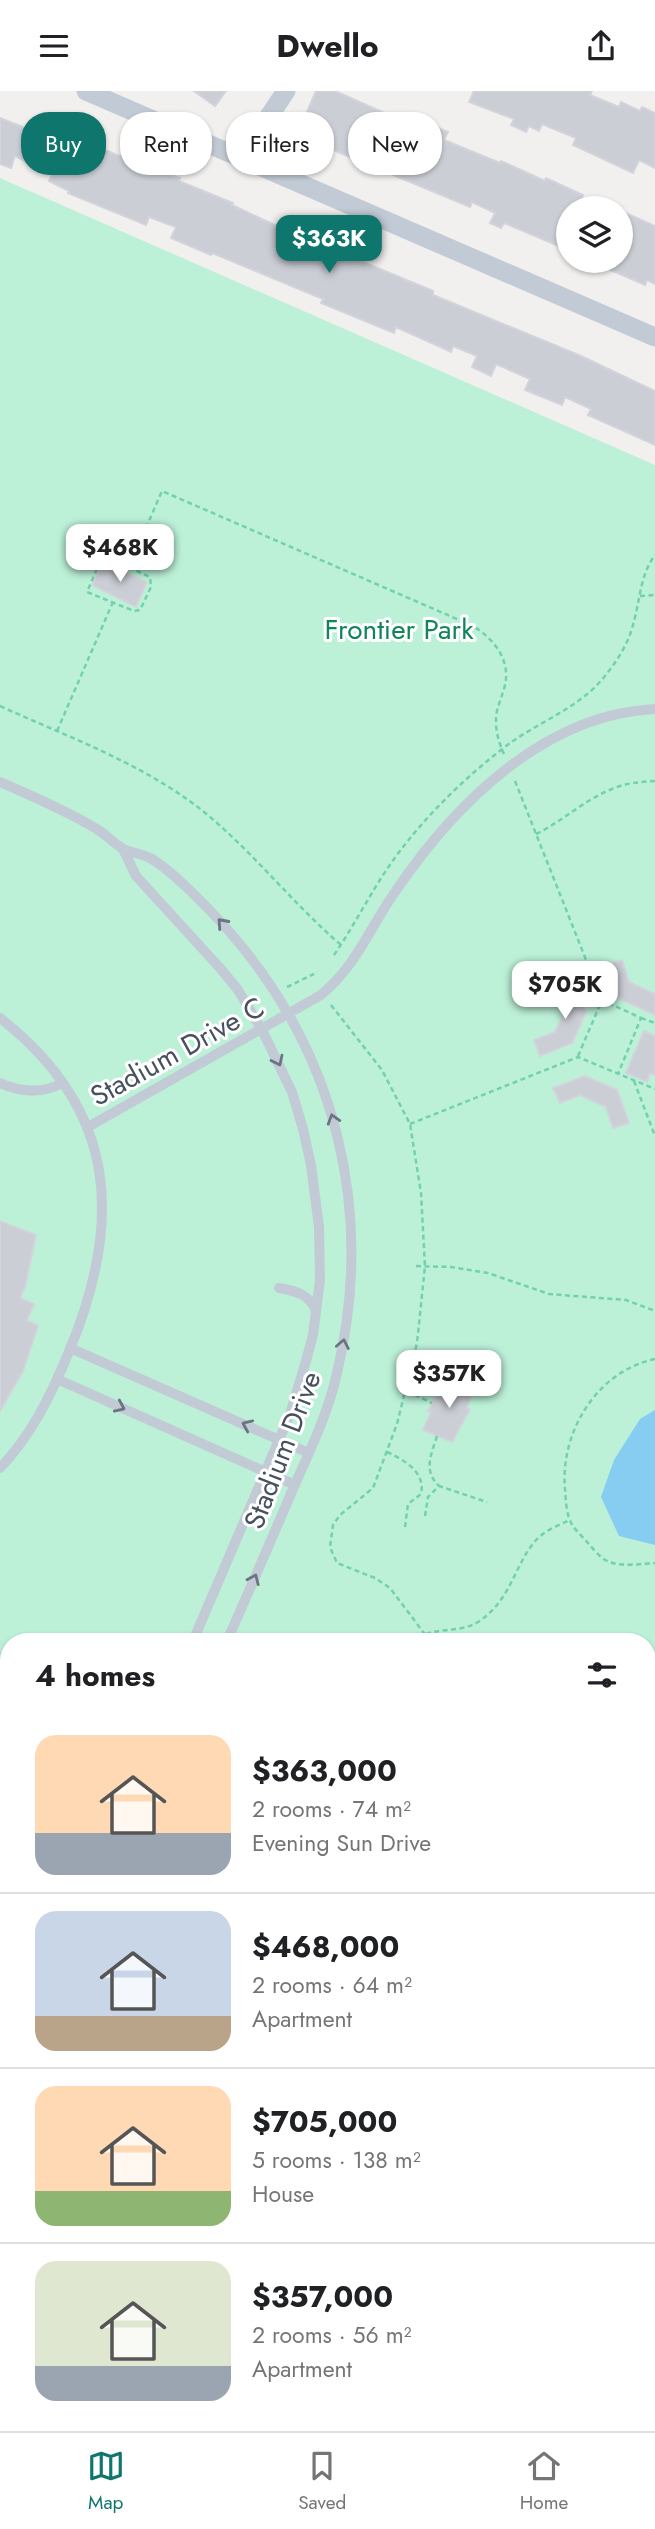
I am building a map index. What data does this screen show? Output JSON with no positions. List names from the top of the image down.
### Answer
{
  "streets": {
    "lane": ["Stadium Drive C", "Stadium Drive"]
  },
  "crossings": [
    ["Stadium Drive C", "Stadium Drive"]
  ],
  "parks": ["Frontier Park"],
  "page": {
    "header": "Dwello",
    "chip": [
      "Buy",
      "Rent",
      "Filters",
      "New"
    ],
    "price": [
      "$363K",
      "$468K",
      "$705K",
      "$357K"
    ],
    "heading": "4 homes",
    "list": [
      {
        "name": "$363,000",
        "note": "2 rooms · 74 m² · Evening Sun Drive"
      },
      {
        "name": "$468,000",
        "note": "2 rooms · 64 m² · Apartment"
      },
      {
        "name": "$705,000",
        "note": "5 rooms · 138 m² · House"
      },
      {
        "name": "$357,000",
        "note": "2 rooms · 56 m² · Apartment"
      }
    ],
    "tabs": ["Map", "Saved", "Home"]
  }
}
